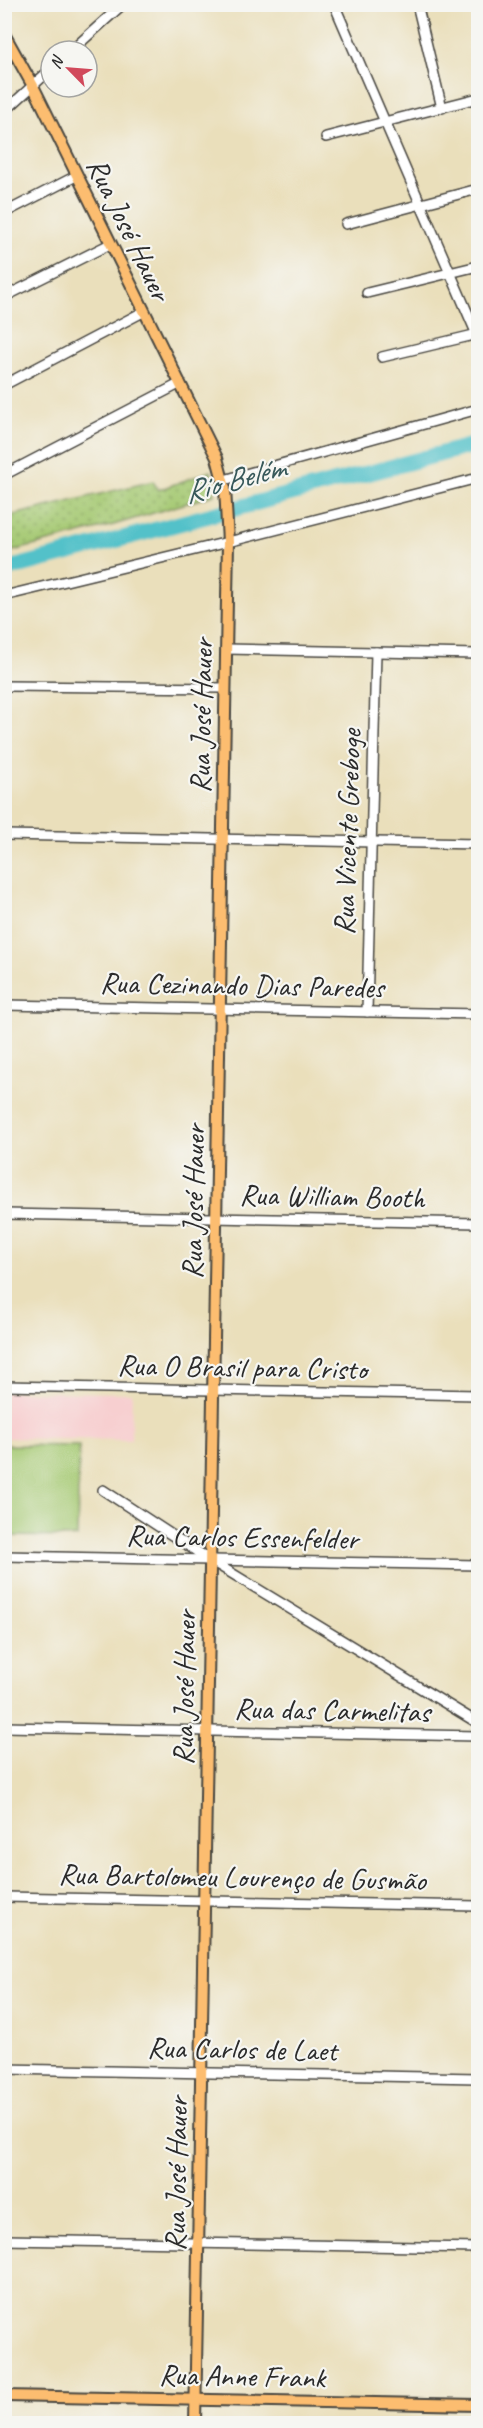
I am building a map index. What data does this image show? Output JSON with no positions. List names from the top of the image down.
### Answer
{
  "streets": {
    "main road": ["Rua José Hauer", "Rua Anne Frank"],
    "street": [
      "Rua Vicente Greboge",
      "Rua Cezinando Dias Paredes",
      "Rua William Booth",
      "Rua O Brasil para Cristo",
      "Rua Carlos Essenfelder",
      "Rua das Carmelitas",
      "Rua Bartolomeu Lourenço de Gusmão",
      "Rua Carlos de Laet"
    ]
  },
  "crossings": [
    ["Rua José Hauer", "Rua Cezinando Dias Paredes"],
    ["Rua José Hauer", "Rua William Booth"],
    ["Rua José Hauer", "Rua O Brasil para Cristo"],
    ["Rua José Hauer", "Rua Carlos Essenfelder"],
    ["Rua José Hauer", "Rua das Carmelitas"],
    ["Rua José Hauer", "Rua Bartolomeu Lourenço de Gusmão"],
    ["Rua José Hauer", "Rua Carlos de Laet"],
    ["Rua José Hauer", "Rua Anne Frank"],
    ["Rua Vicente Greboge", "Rua Cezinando Dias Paredes"]
  ],
  "water": ["Rio Belém"],
  "north": "top left"
}
